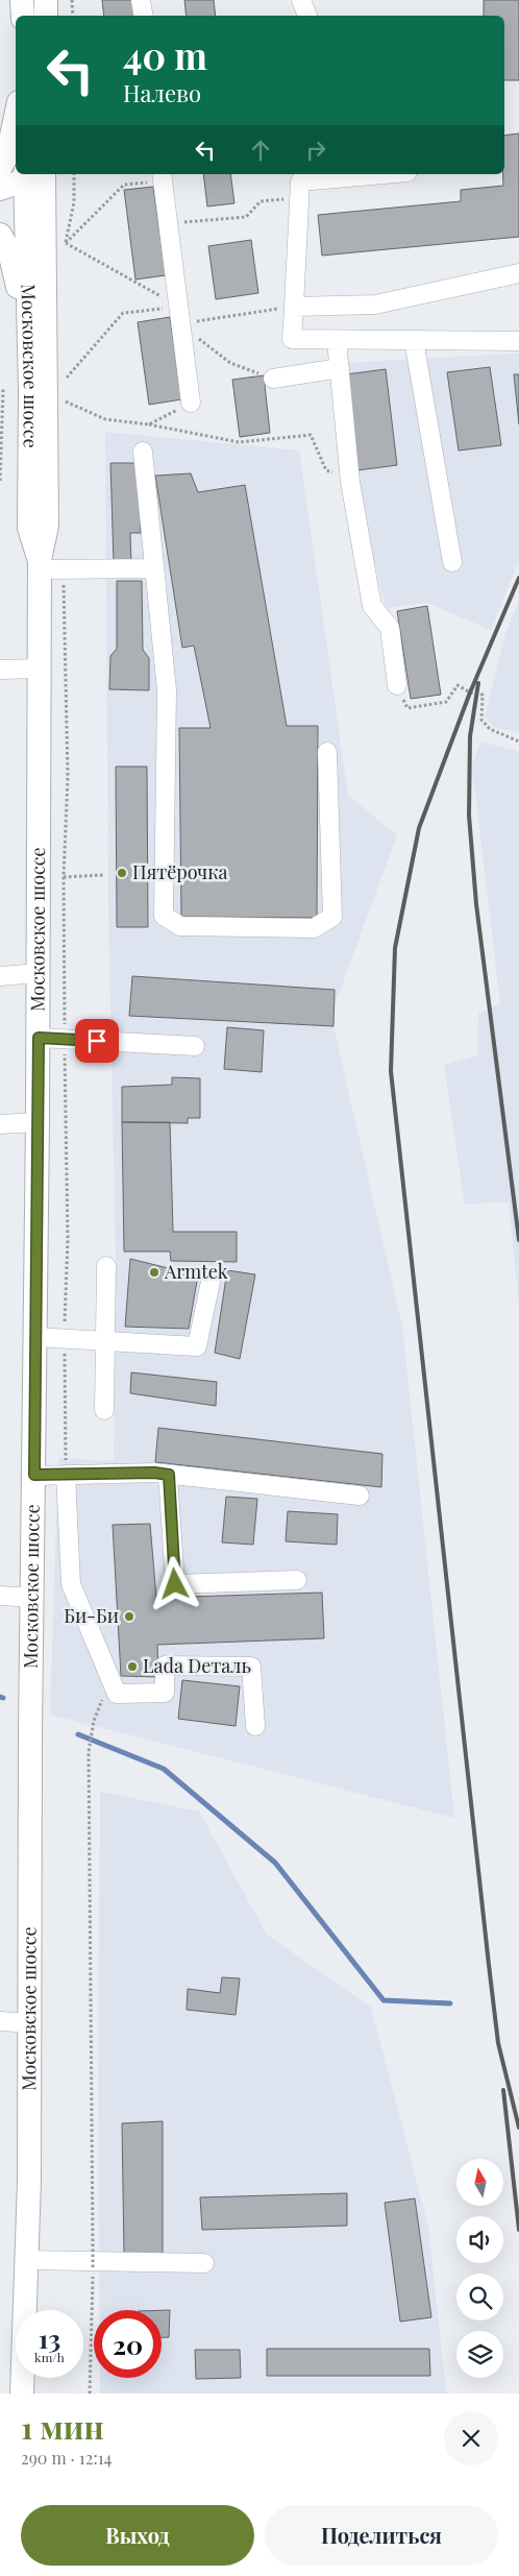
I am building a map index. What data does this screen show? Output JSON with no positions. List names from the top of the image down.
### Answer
{
  "streets": {
    "main road": ["Московское шоссе"]
  },
  "places": [
    "Пятёрочка",
    "Armtek",
    "Би-Би",
    "Lada Dеталь"
  ],
  "north": "top",
  "page": {
    "turn": ["40 m", "Налево"],
    "speed": "13 km/h",
    "limit": "20",
    "heading": ["1 мин", "290 m · 12:14"],
    "buttons": ["Выход", "Поделиться"]
  }
}
